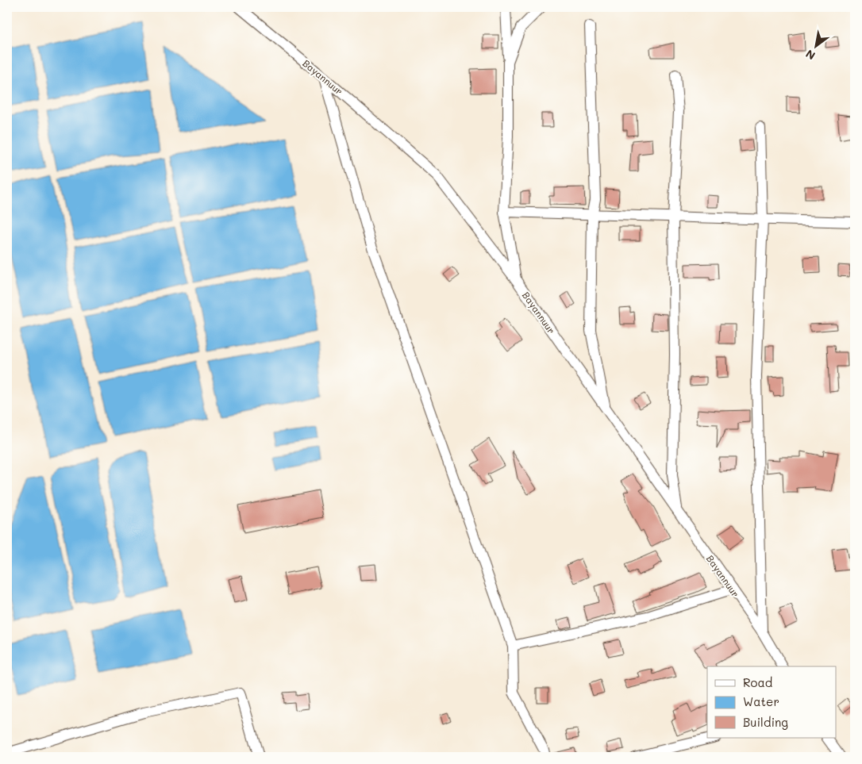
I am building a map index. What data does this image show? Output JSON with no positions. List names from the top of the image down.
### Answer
{
  "streets": {
    "street": ["Bayannuur"]
  },
  "legend": ["Road", "Water", "Building"],
  "north": "bottom left"
}
